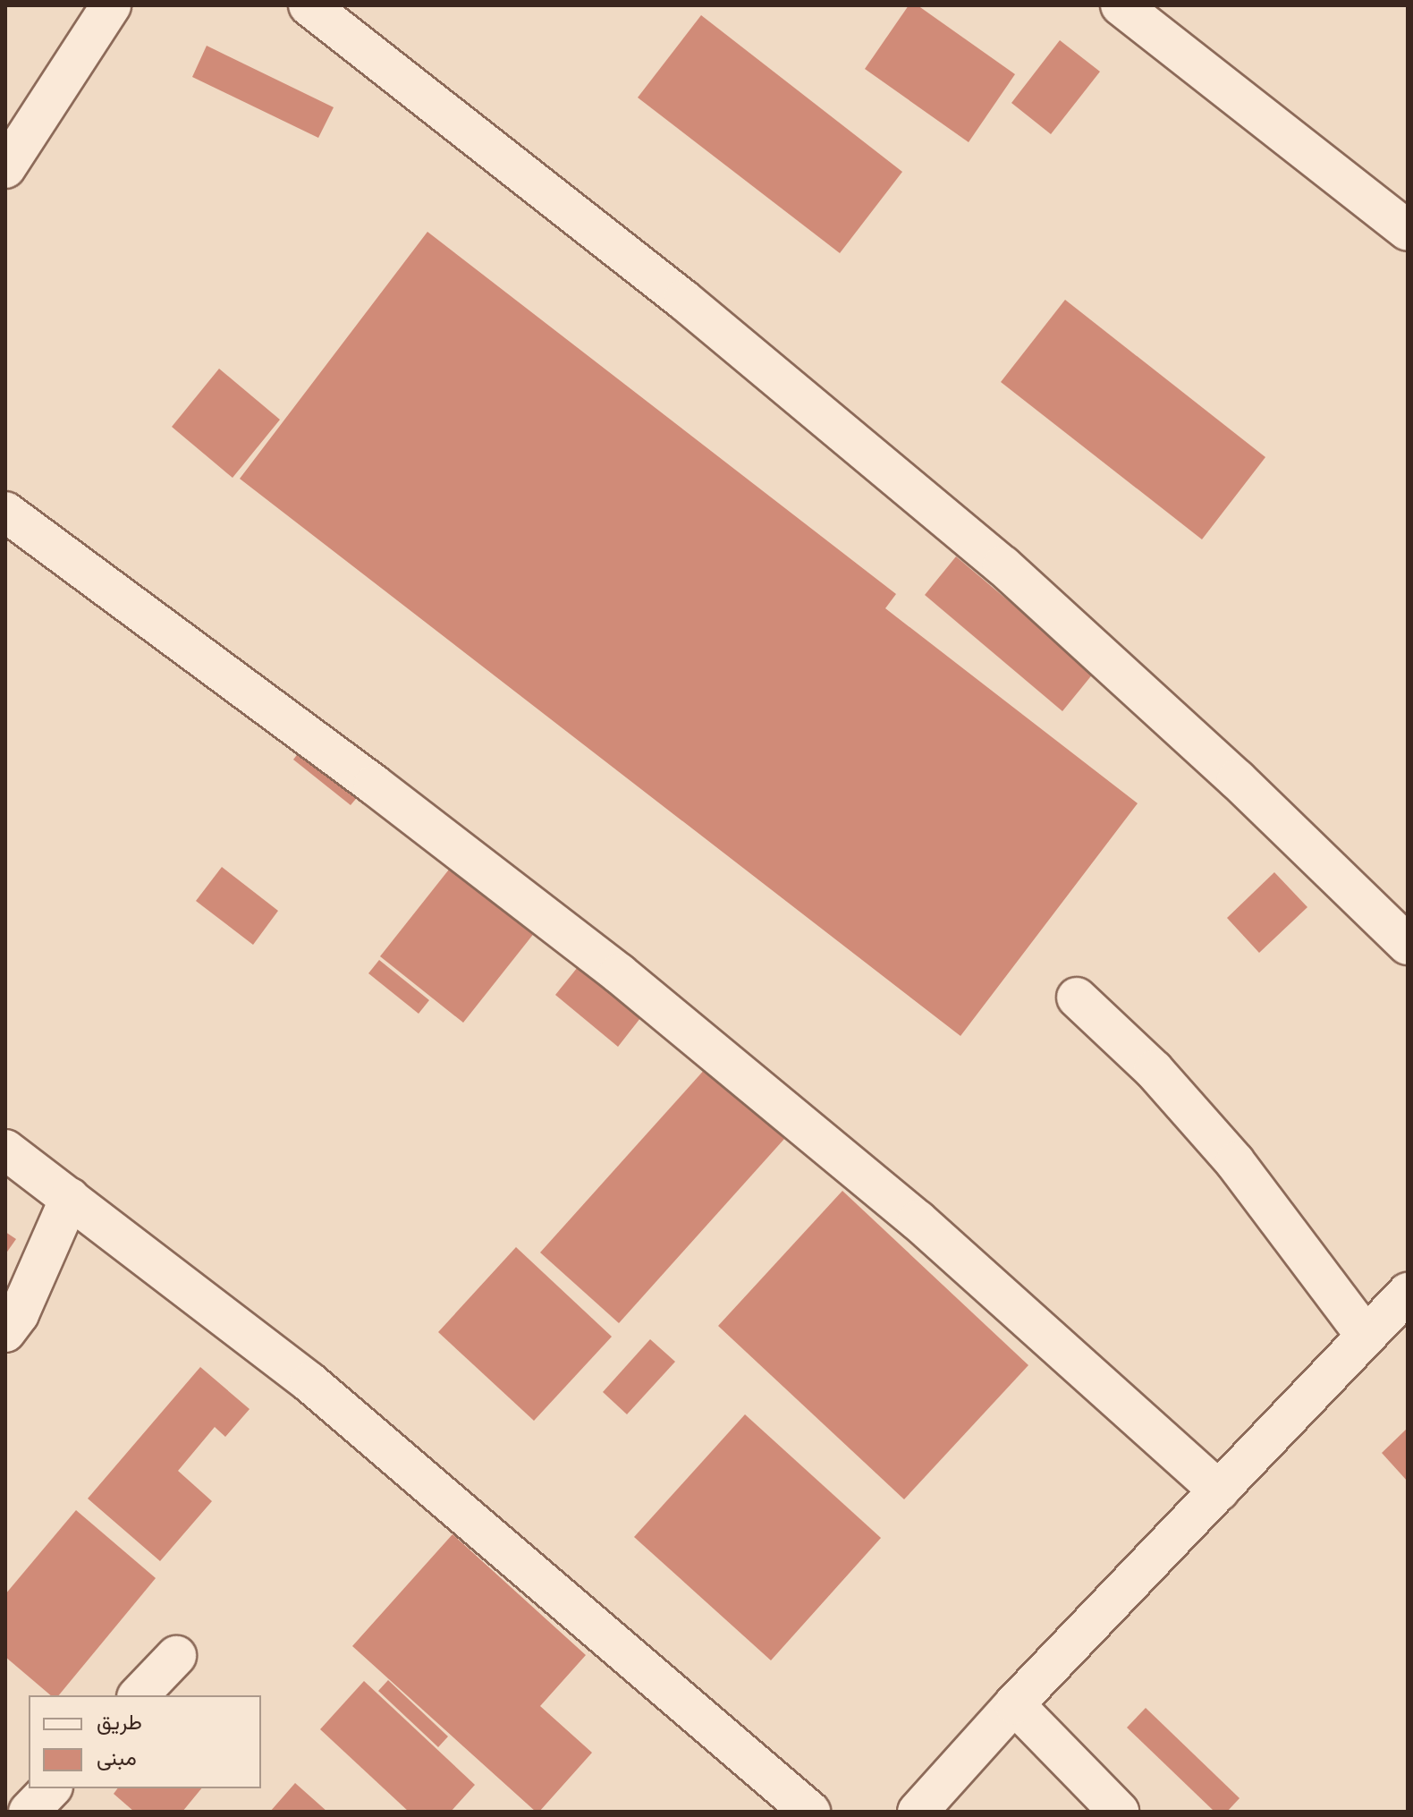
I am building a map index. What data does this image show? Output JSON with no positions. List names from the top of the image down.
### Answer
{
  "legend": ["طريق", "مبنى"]
}
